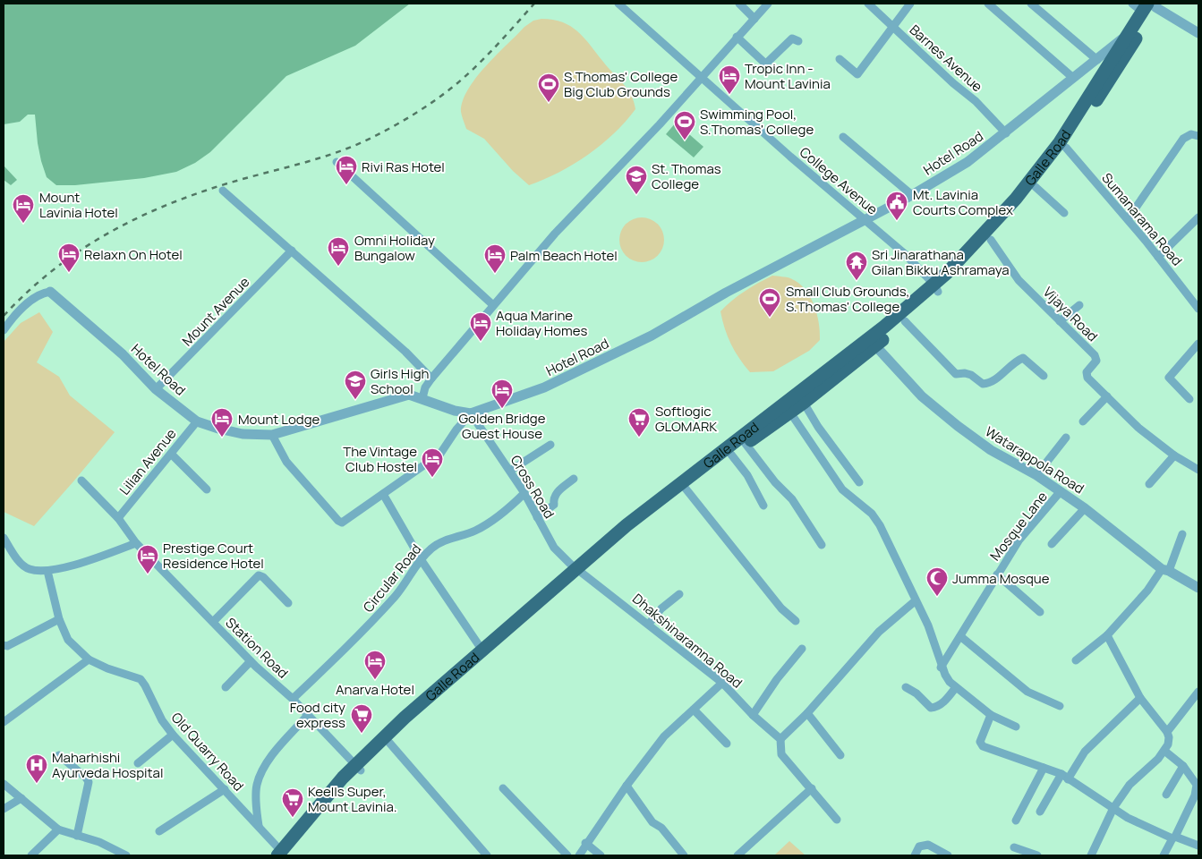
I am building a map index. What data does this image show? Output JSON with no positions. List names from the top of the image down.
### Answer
{
  "streets": {
    "highway": ["Galle Road"],
    "street": [
      "Barnes Avenue",
      "Hotel Road",
      "College Avenue",
      "Sumanarama Road",
      "Mount Avenue",
      "Vijaya Road",
      "Watarappola Road",
      "Lilian Avenue",
      "Cross Road",
      "Mosque Lane",
      "Circular Road",
      "Dhakshinaramna Road",
      "Station Road",
      "Old Quarry Road"
    ]
  },
  "crossings": [
    ["Barnes Avenue", "Hotel Road"],
    ["Hotel Road", "Galle Road"],
    ["Hotel Road", "College Avenue"],
    ["Hotel Road", "Mount Avenue"],
    ["Hotel Road", "Lilian Avenue"],
    ["Hotel Road", "Cross Road"],
    ["Galle Road", "College Avenue"],
    ["Galle Road", "Sumanarama Road"],
    ["Galle Road", "Vijaya Road"],
    ["Galle Road", "Watarappola Road"],
    ["Galle Road", "Cross Road"],
    ["Galle Road", "Dhakshinaramna Road"],
    ["Galle Road", "Station Road"],
    ["Galle Road", "Old Quarry Road"],
    ["Watarappola Road", "Mosque Lane"],
    ["Lilian Avenue", "Station Road"],
    ["Cross Road", "Circular Road"],
    ["Cross Road", "Dhakshinaramna Road"],
    ["Circular Road", "Station Road"]
  ],
  "places": {
    "hotel": [
      "Tropic Inn - Mount Lavinia",
      "Rivi Ras Hotel",
      "Mount Lavinia Hotel",
      "Omni Holiday Bungalow",
      "Relaxn On Hotel",
      "Palm Beach Hotel",
      "Aqua Marine Holiday Homes",
      "Golden Bridge Guest House",
      "Mount Lodge",
      "The Vintage Club Hostel",
      "Prestige Court Residence Hotel",
      "Anarva Hotel"
    ],
    "sports": ["S.Thomas' College Big Club Grounds", "Swimming Pool, S.Thomas' College", "Small Club Grounds, S.Thomas' College"],
    "school or university": ["St. Thomas College", "Girls High School"],
    "public building": ["Mt. Lavinia Courts Complex"],
    "temple": ["Sri Jinarathana Gilan Bikku Ashramaya"],
    "supermarket": ["Softlogic GLOMARK", "Food city express", "Keells Super, Mount Lavinia."],
    "mosque": ["Jumma Mosque"],
    "hospital": ["Maharhishi Ayurveda Hospital"]
  }
}
